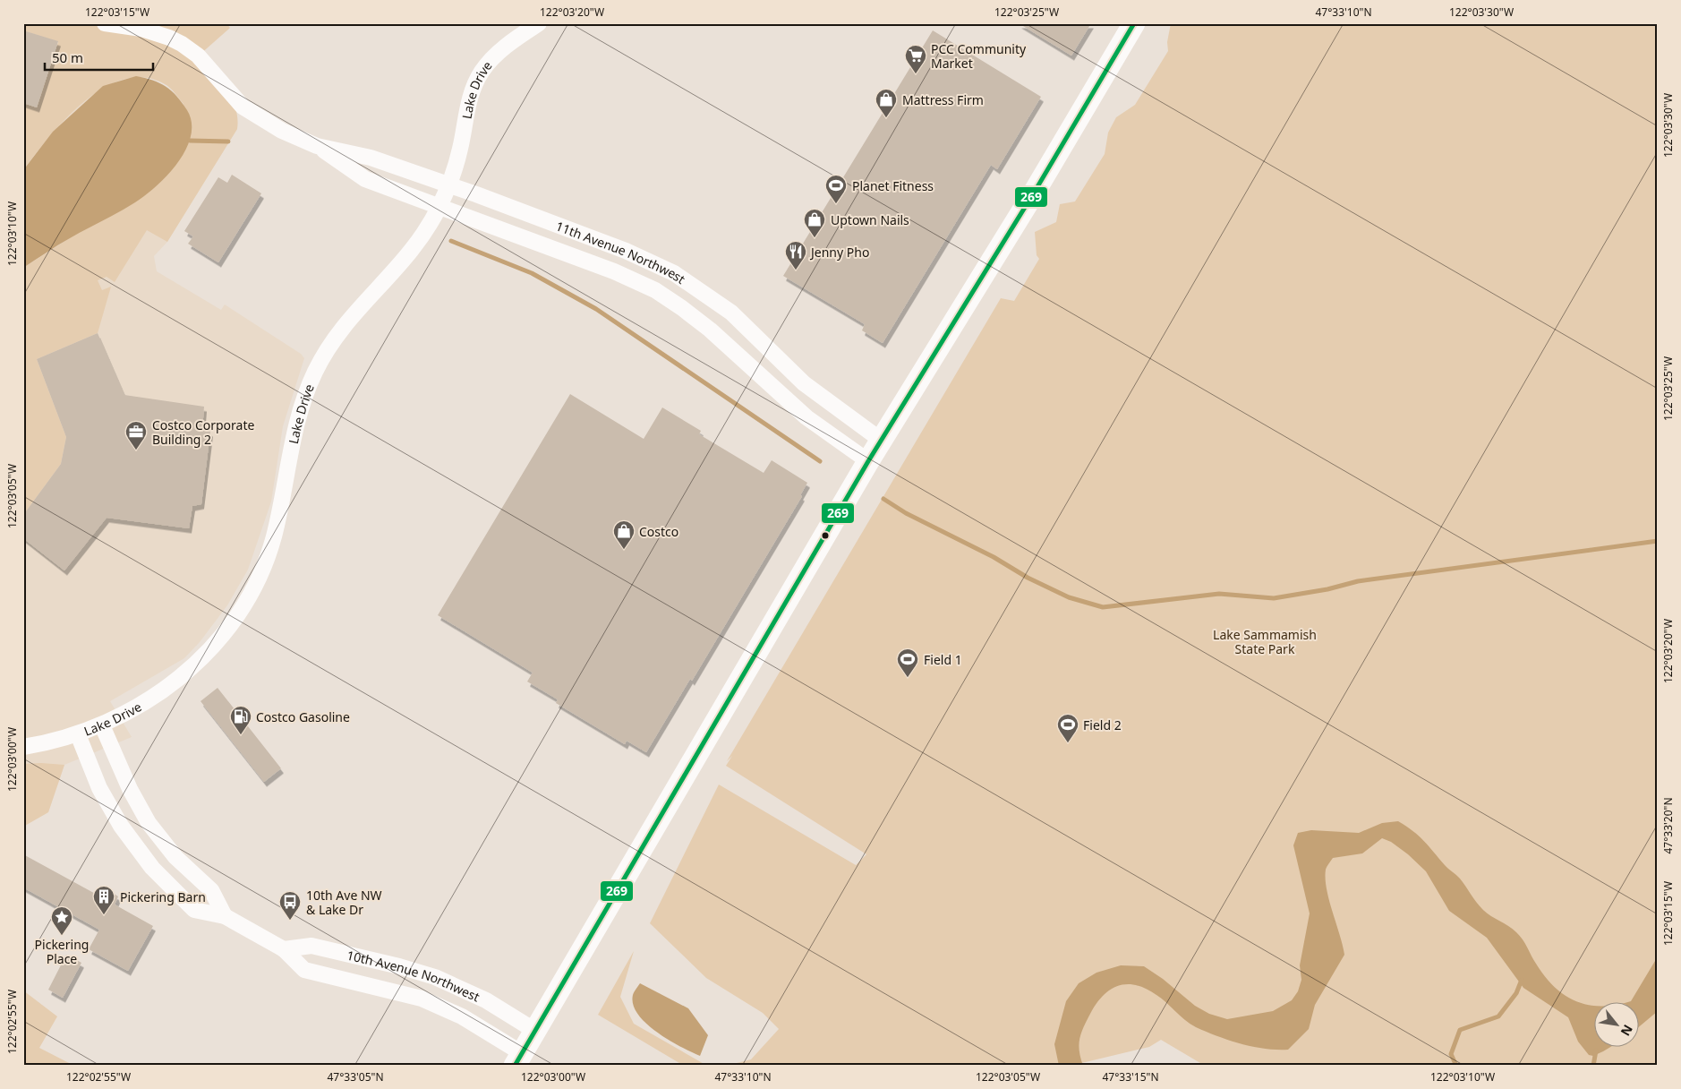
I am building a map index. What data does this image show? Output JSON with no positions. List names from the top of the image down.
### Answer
{
  "streets": {
    "street": ["Lake Drive", "11th Avenue Northwest", "10th Avenue Northwest"]
  },
  "crossings": [
    ["Lake Drive", "11th Avenue Northwest"],
    ["Lake Drive", "10th Avenue Northwest"]
  ],
  "parks": ["Lake Sammamish State Park"],
  "places": {
    "supermarket": ["PCC Community Market"],
    "shop": ["Mattress Firm", "Uptown Nails", "Costco"],
    "sports": ["Planet Fitness", "Field 1", "Field 2"],
    "restaurant": ["Jenny Pho"],
    "office": ["Costco Corporate Building 2"],
    "fuel station": ["Costco Gasoline"],
    "building": ["Pickering Barn"],
    "bus stop": ["10th Ave NW & Lake Dr"],
    "place": ["Pickering Place"]
  },
  "lines": ["transit line 269"],
  "scale_bar": "50 m",
  "north": "bottom right",
  "coordinates": [
    "122°03'15\"W",
    "122°03'20\"W",
    "122°03'25\"W",
    "47°33'10\"N",
    "122°03'30\"W",
    "122°03'10\"W",
    "122°03'05\"W",
    "122°03'00\"W",
    "47°33'20\"N",
    "122°02'55\"W",
    "47°33'05\"N",
    "47°33'15\"N"
  ]
}
